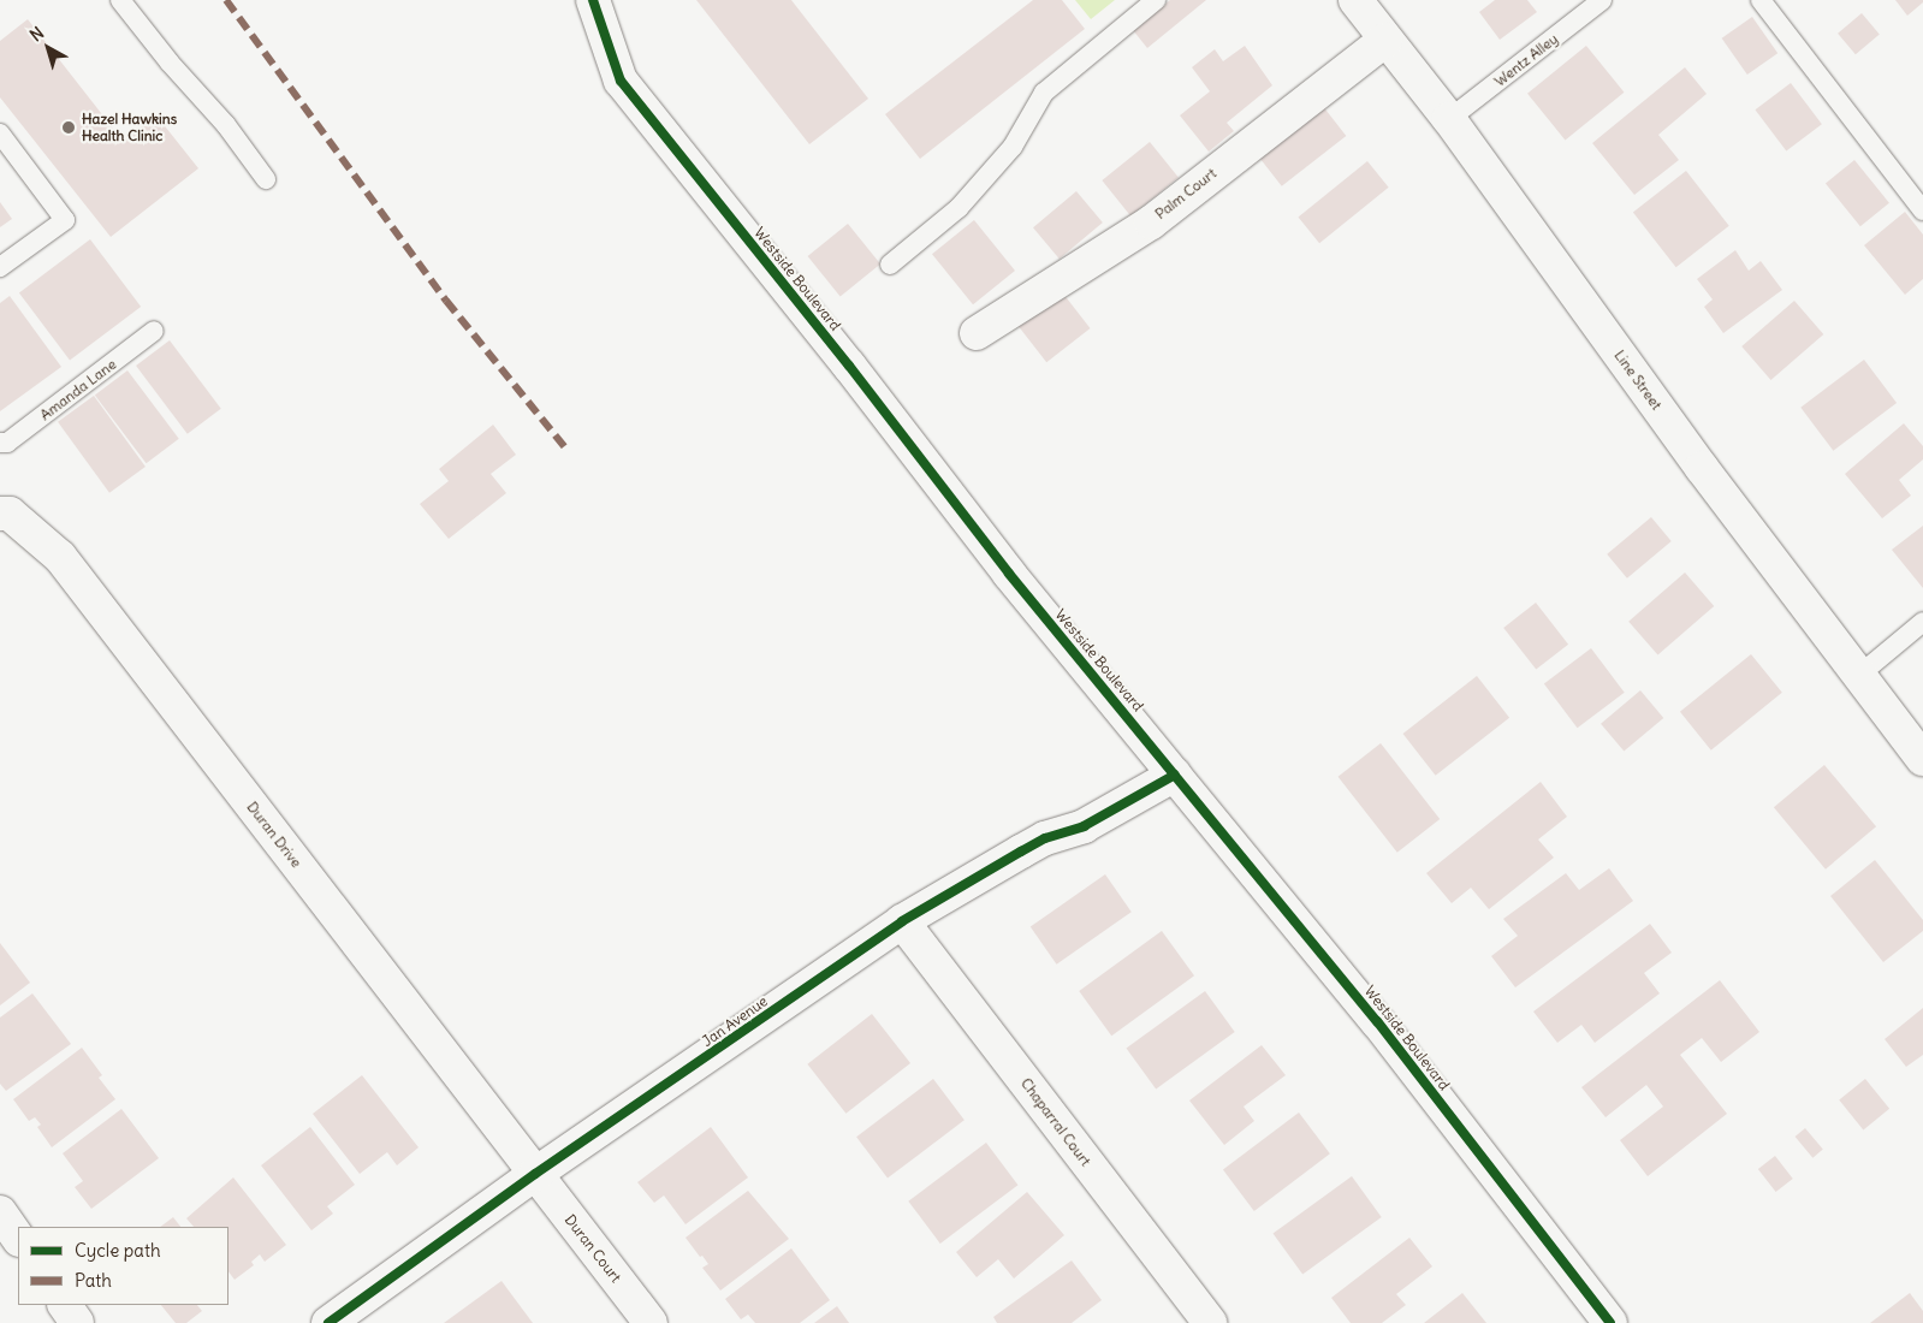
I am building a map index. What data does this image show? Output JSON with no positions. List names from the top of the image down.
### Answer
{
  "streets": {
    "street": [
      "Palm Court",
      "Westside Boulevard",
      "Line Street",
      "Duran Drive",
      "Jan Avenue",
      "Chaparral Court",
      "Duran Court"
    ],
    "lane": ["Wentz Alley", "Amanda Lane"]
  },
  "crossings": [
    ["Wentz Alley", "Line Street"],
    ["Palm Court", "Line Street"],
    ["Westside Boulevard", "Jan Avenue"],
    ["Duran Drive", "Jan Avenue"],
    ["Duran Drive", "Duran Court"],
    ["Jan Avenue", "Chaparral Court"],
    ["Jan Avenue", "Duran Court"]
  ],
  "places": ["Hazel Hawkins Health Clinic"],
  "legend": ["Cycle path", "Path"],
  "north": "top left"
}
